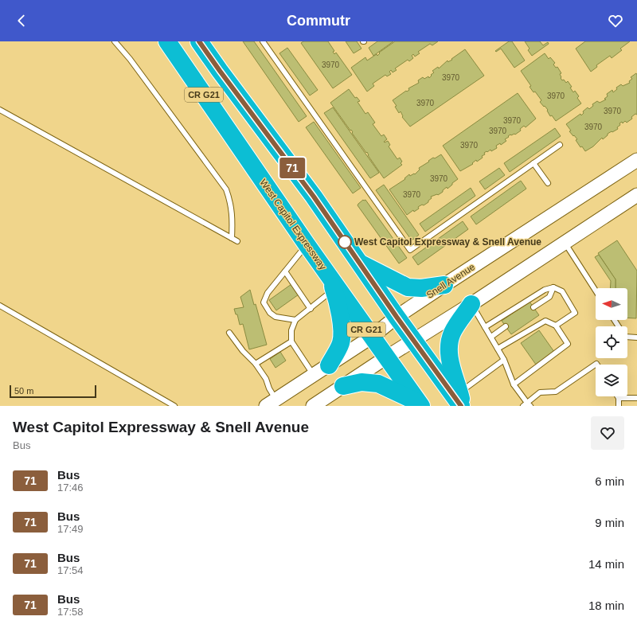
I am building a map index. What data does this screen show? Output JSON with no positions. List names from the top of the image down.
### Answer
{
  "streets": {
    "highway": ["CR G21", "West Capitol Expressway"],
    "main road": ["Snell Avenue"]
  },
  "crossings": [
    ["CR G21", "Snell Avenue"],
    ["West Capitol Expressway", "Snell Avenue"]
  ],
  "places": ["West Capitol Expressway & Snell Avenue"],
  "lines": ["bus line 71"],
  "house_numbers": [
    "3970",
    "3970",
    "3970",
    "3970",
    "3970",
    "3970",
    "3970",
    "3970",
    "3970",
    "3970",
    "3970"
  ],
  "scale_bar": "50 m",
  "north": "left",
  "page": {
    "header": "Commutr",
    "on_map": "71",
    "scale": "50 m",
    "heading": ["West Capitol Expressway & Snell Avenue", "Bus"],
    "list": [
      {
        "mark": "71",
        "name": "Bus",
        "note": "17:46",
        "value": "6 min"
      },
      {
        "mark": "71",
        "name": "Bus",
        "note": "17:49",
        "value": "9 min"
      },
      {
        "mark": "71",
        "name": "Bus",
        "note": "17:54",
        "value": "14 min"
      },
      {
        "mark": "71",
        "name": "Bus",
        "note": "17:58",
        "value": "18 min"
      }
    ]
  }
}
